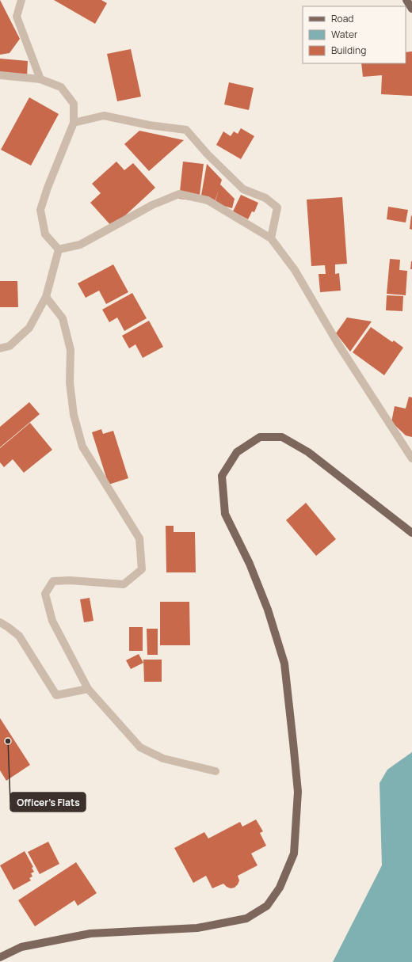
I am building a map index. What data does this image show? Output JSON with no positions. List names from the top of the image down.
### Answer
{
  "places": ["Officer's Flats"],
  "legend": ["Road", "Water", "Building"]
}
